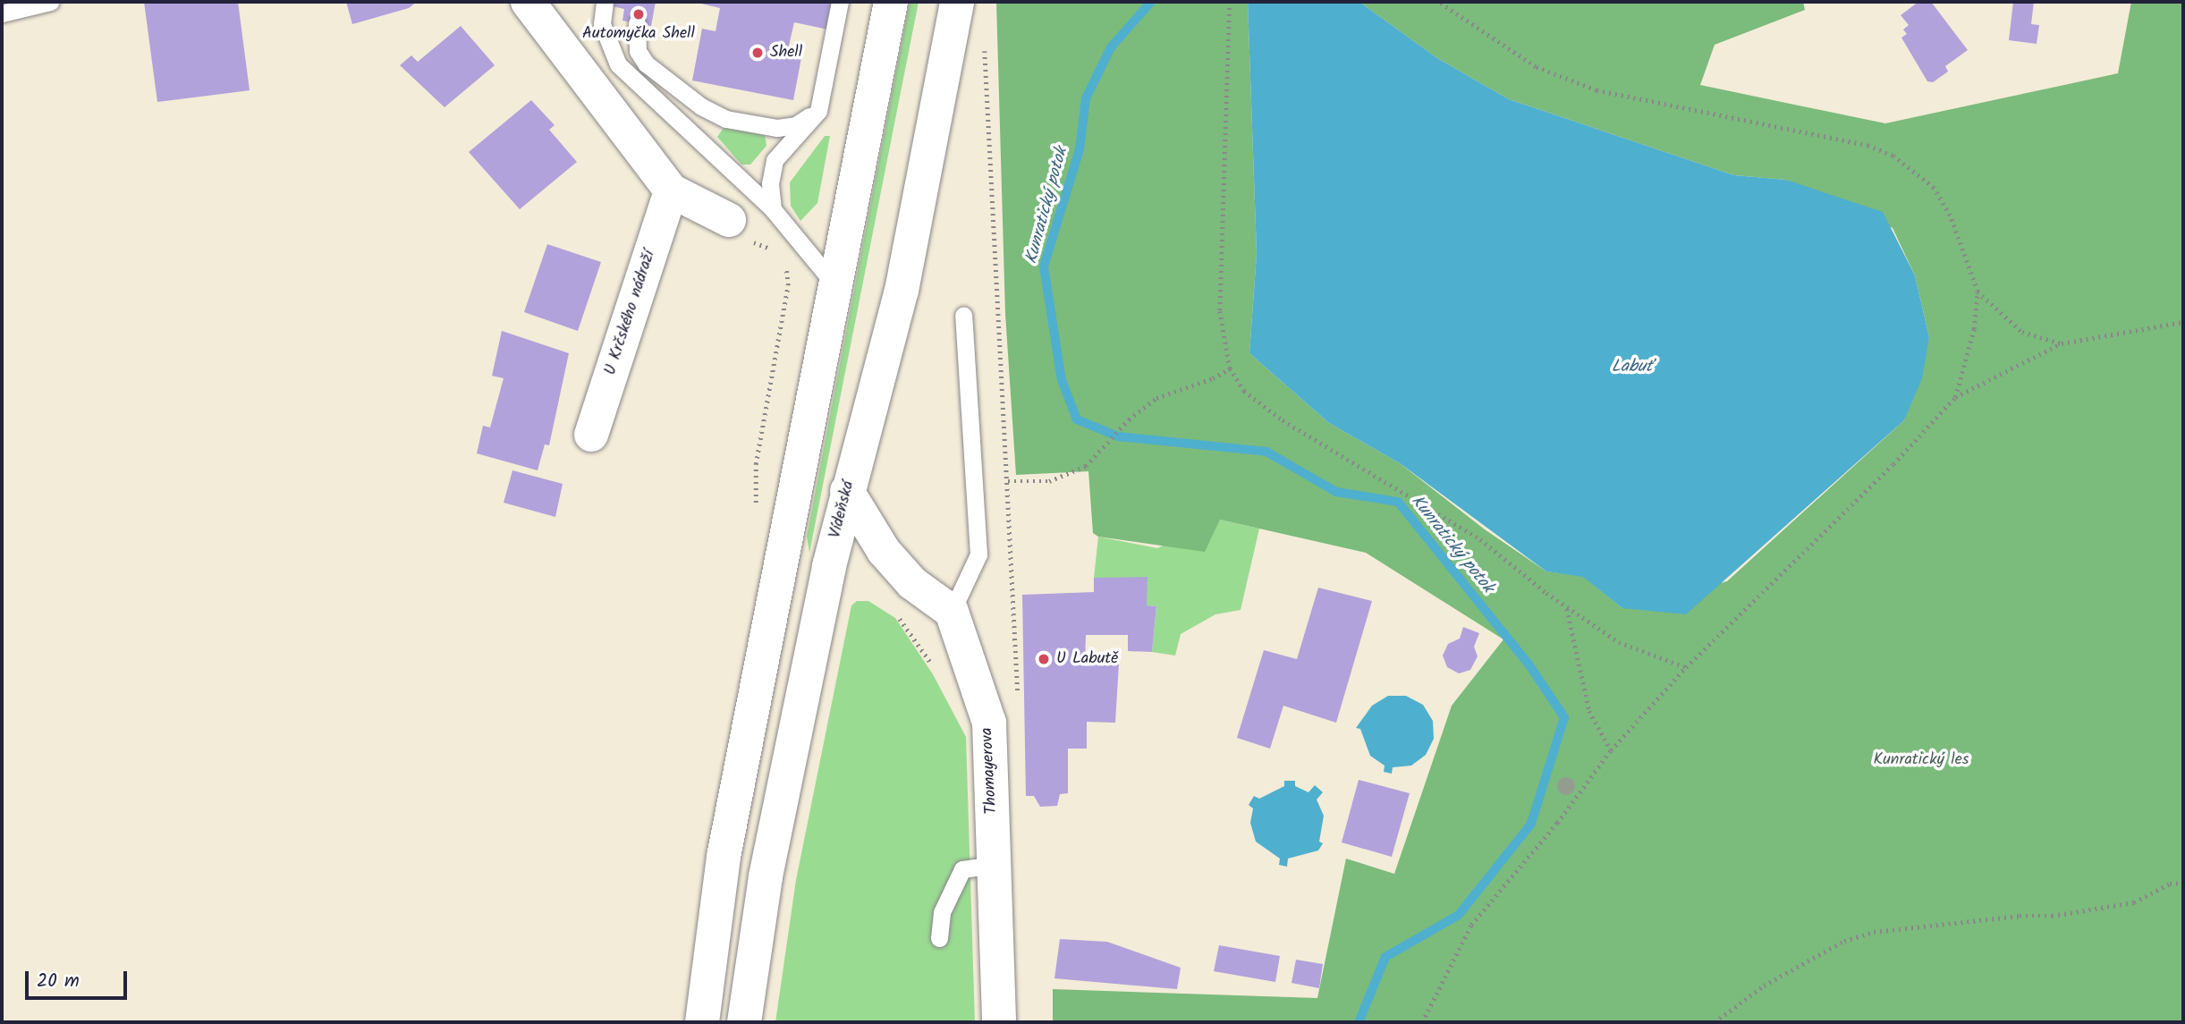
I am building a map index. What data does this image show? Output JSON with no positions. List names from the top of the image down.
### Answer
{
  "streets": {
    "main road": ["U Krčského nádraží", "Vídeňská", "Thomayerova"]
  },
  "water": ["Kunratický potok", "Labuť"],
  "parks": ["Kunratický les"],
  "places": ["Automyčka Shell", "Shell", "U Labutě"],
  "scale_bar": "20 m"
}
